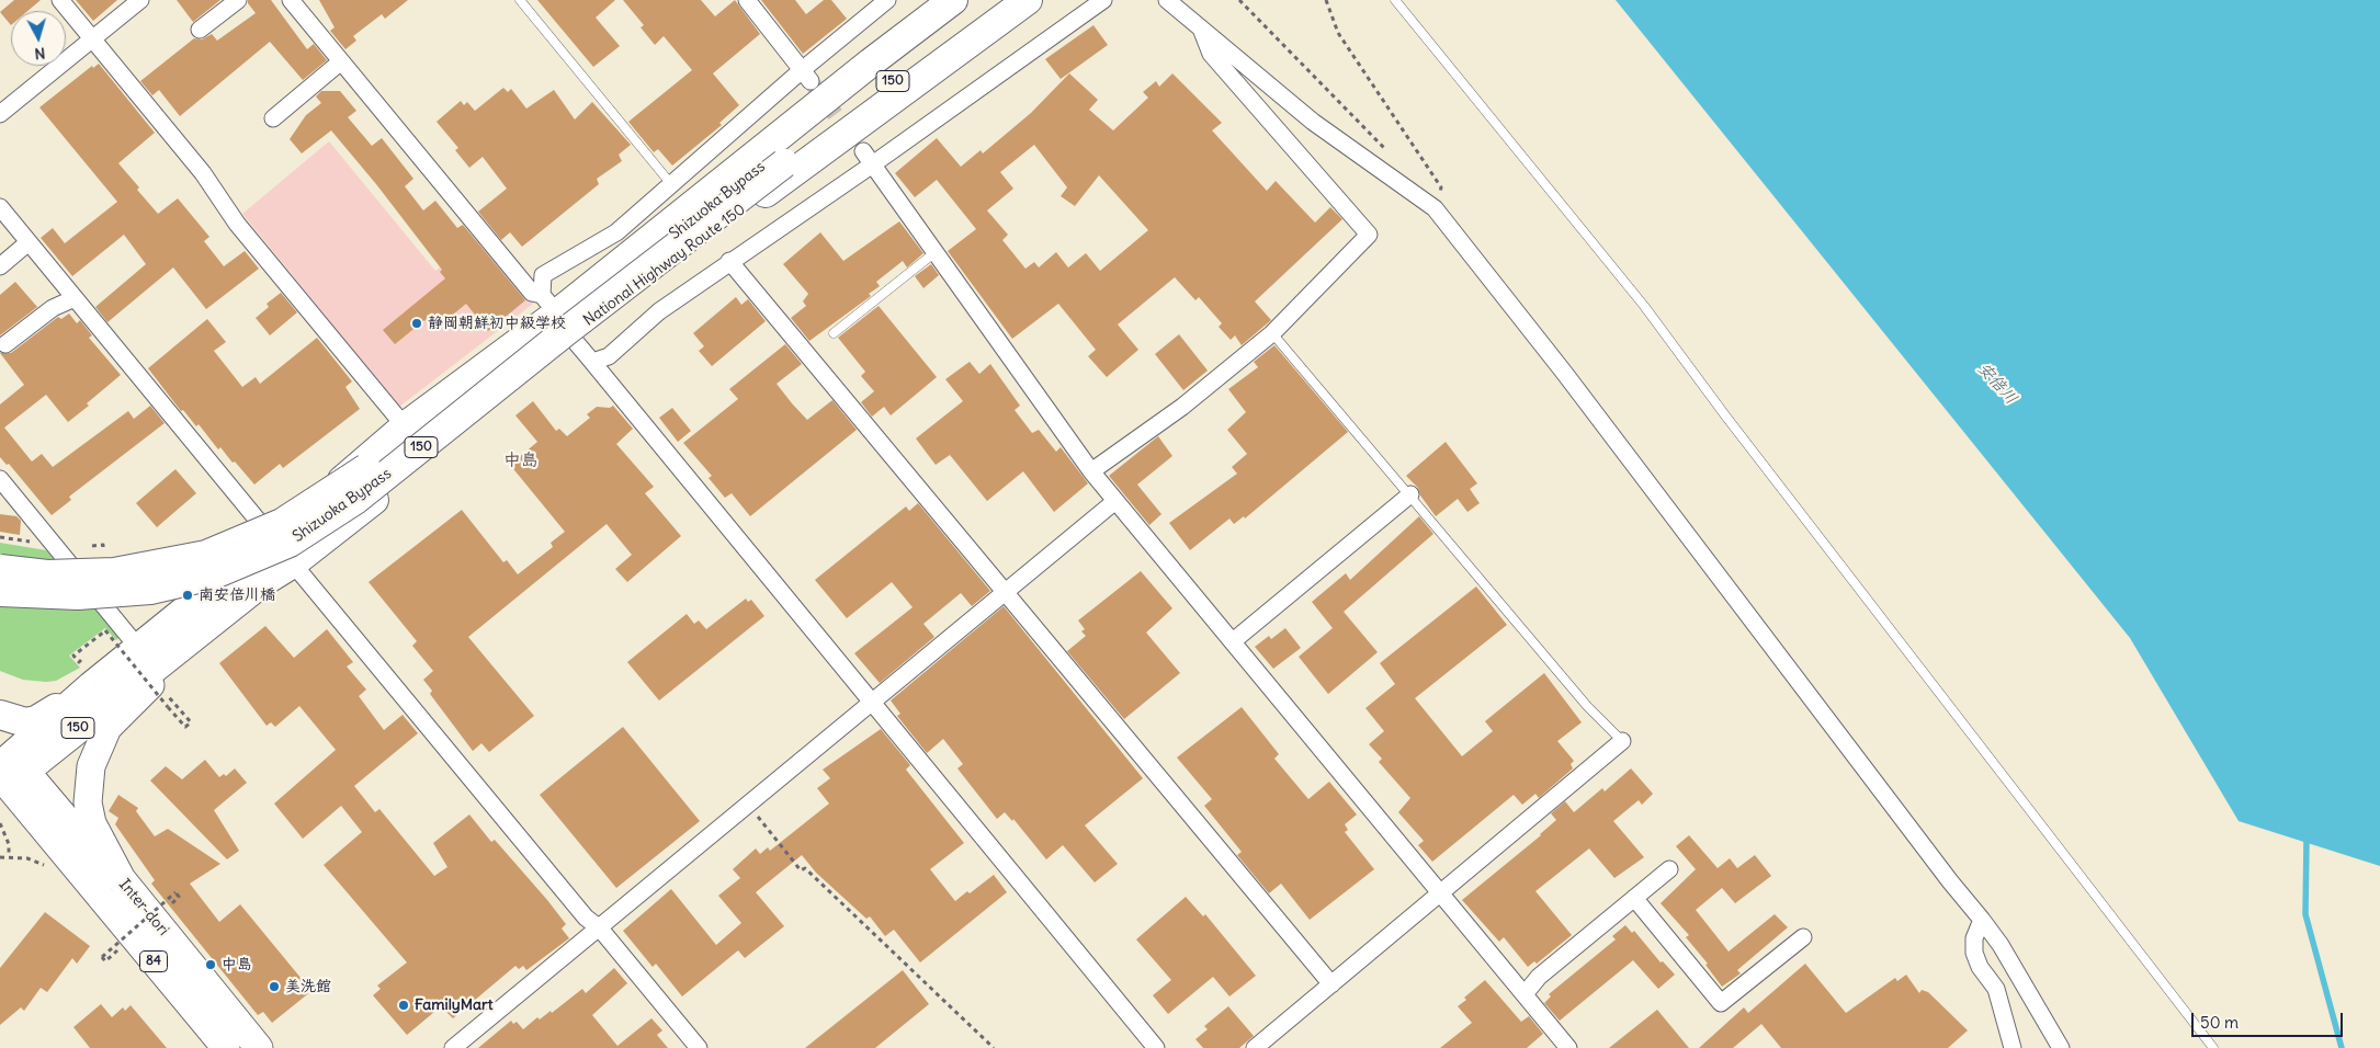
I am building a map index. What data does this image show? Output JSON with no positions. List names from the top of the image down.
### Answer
{
  "streets": {
    "highway": ["150", "Shizuoka Bypass", "National Highway Route 150"],
    "main road": ["Inter-dori", "84"]
  },
  "crossings": [
    ["150", "Shizuoka Bypass"],
    ["National Highway Route 150", "Inter-dori"]
  ],
  "districts": ["中島"],
  "water": ["安倍川"],
  "places": [
    "静岡朝鮮初中級学校",
    "南安倍川橋",
    "中島",
    "美洗館",
    "FamilyMart"
  ],
  "scale_bar": "50 m",
  "north": "bottom"
}
